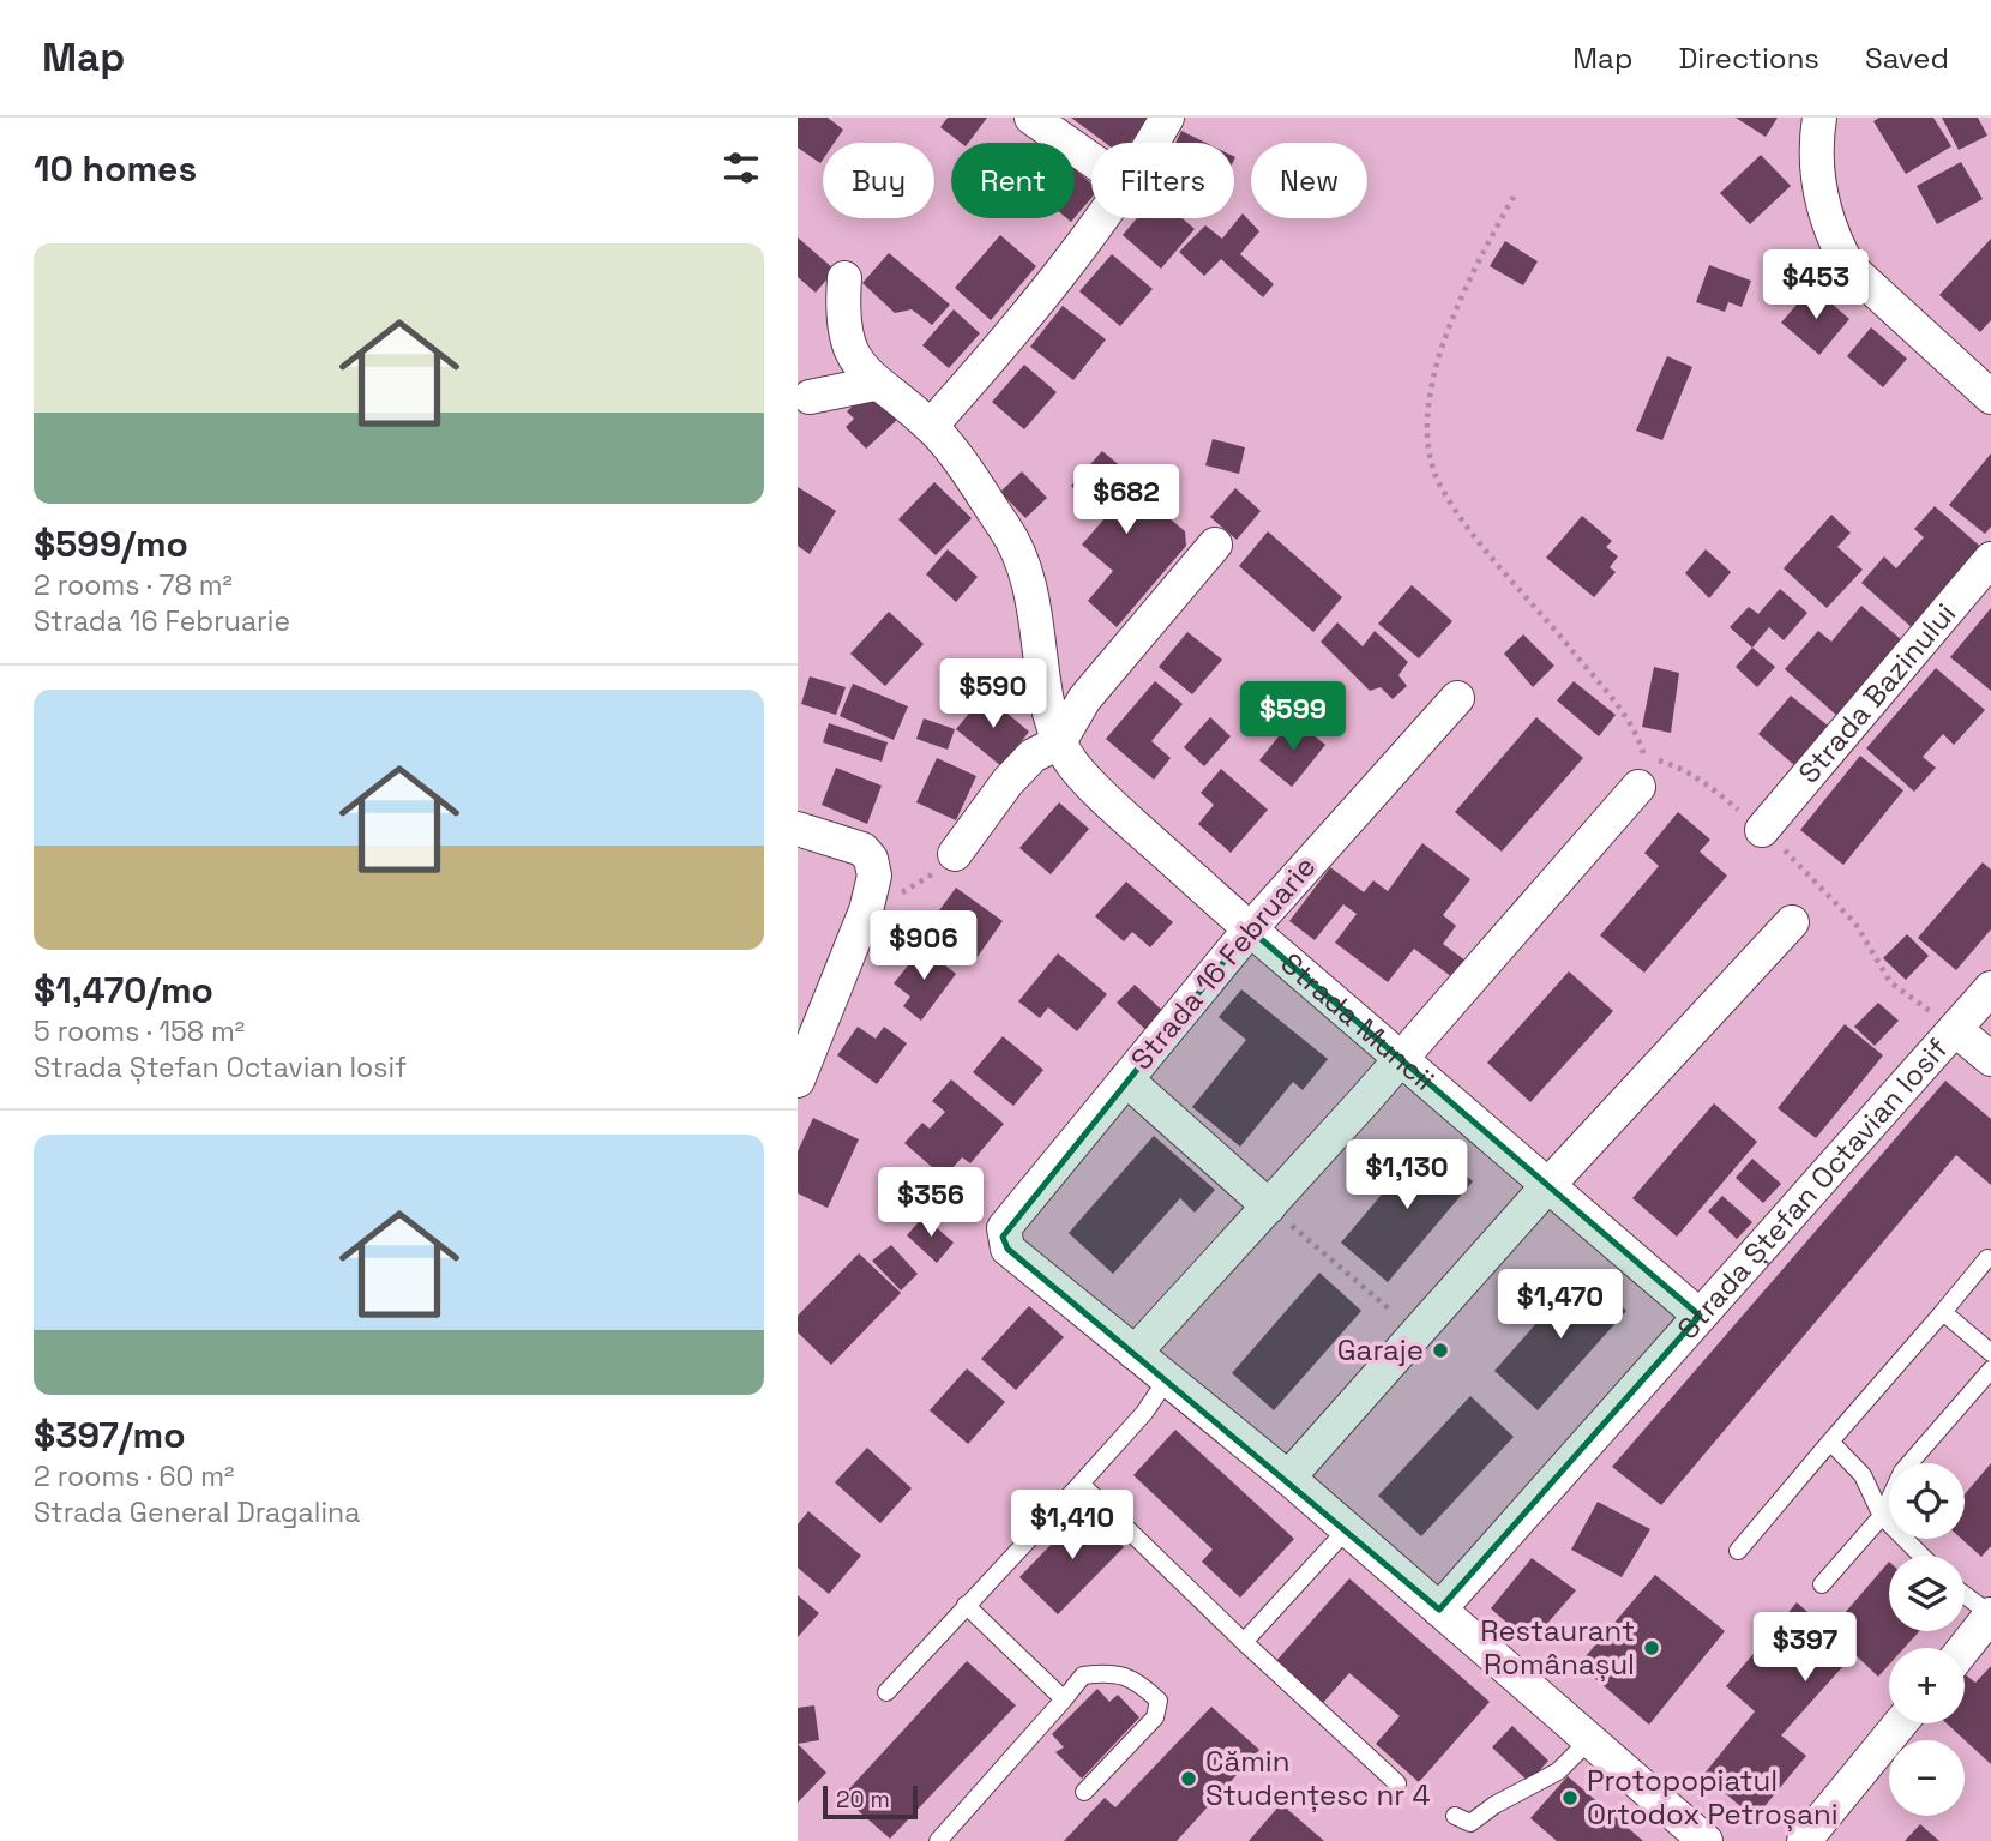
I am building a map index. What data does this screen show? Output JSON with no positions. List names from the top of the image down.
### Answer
{
  "streets": {
    "street": [
      "Strada Bazinului",
      "Strada 16 Februarie",
      "Strada Muncii",
      "Strada Ștefan Octavian Iosif"
    ]
  },
  "crossings": [
    ["Strada 16 Februarie", "Strada Muncii"],
    ["Strada Muncii", "Strada Ștefan Octavian Iosif"]
  ],
  "places": [
    "Garaje",
    "Restaurant Românașul",
    "Cămin Studențesc nr 4",
    "Protopopiatul Ortodox Petroșani"
  ],
  "scale_bar": "20 m",
  "page": {
    "header": "Map",
    "nav": ["Map", "Directions", "Saved"],
    "heading": "10 homes",
    "chip": [
      "Buy",
      "Rent",
      "Filters",
      "New"
    ],
    "list": [
      {
        "name": "$599/mo",
        "note": "2 rooms · 78 m² · Strada 16 Februarie"
      },
      {
        "name": "$1,470/mo",
        "note": "5 rooms · 158 m² · Strada Ștefan Octavian Iosif"
      },
      {
        "name": "$397/mo",
        "note": "2 rooms · 60 m² · Strada General Dragalina"
      }
    ],
    "price": [
      "$453",
      "$682",
      "$590",
      "$599",
      "$906",
      "$1,130",
      "$356",
      "$1,470",
      "$1,410",
      "$397"
    ],
    "map_buttons": ["+", "−"],
    "scale": "20 m"
  }
}
